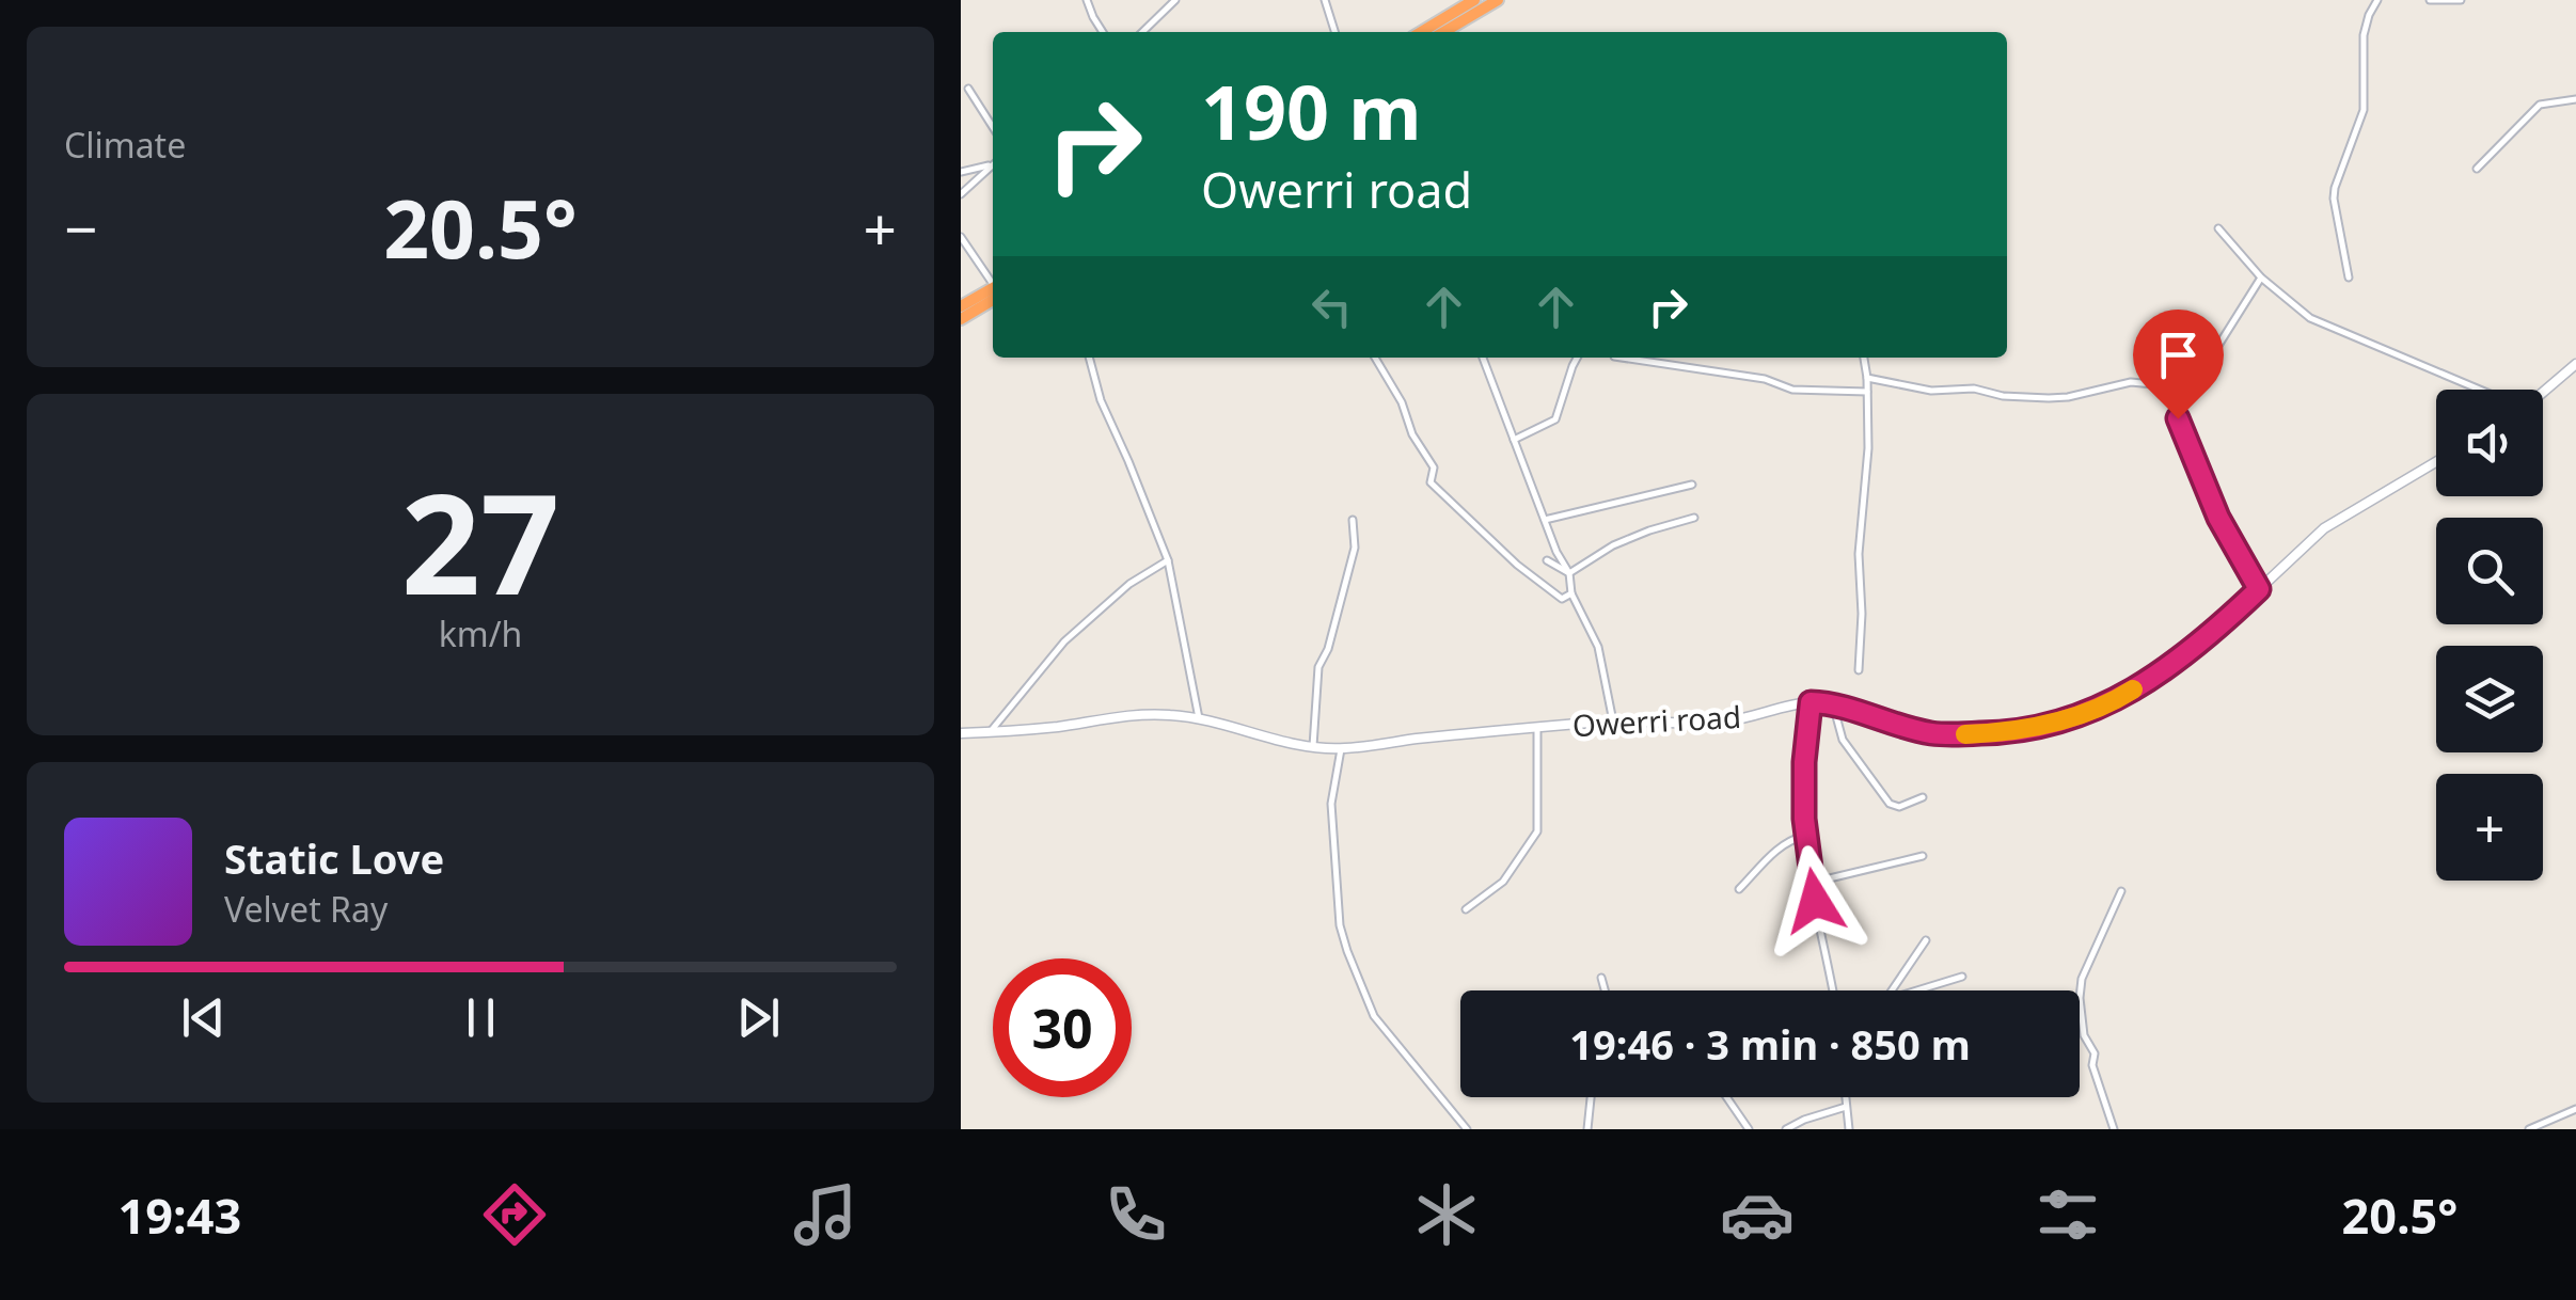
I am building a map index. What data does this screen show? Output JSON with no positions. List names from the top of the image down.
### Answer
{
  "streets": {
    "main road": ["Owerri road"]
  },
  "page": {
    "tile": [
      "Climate",
      ["27", "km/h"]
    ],
    "turn": ["190 m", "Owerri road"],
    "heat": ["−", "20.5°", "+"],
    "map_buttons": "+",
    "song": ["Static Love", "Velvet Ray"],
    "limit": "30",
    "trip": "19:46 · 3 min · 850 m",
    "tabs": ["19:43", "20.5°"]
  }
}
